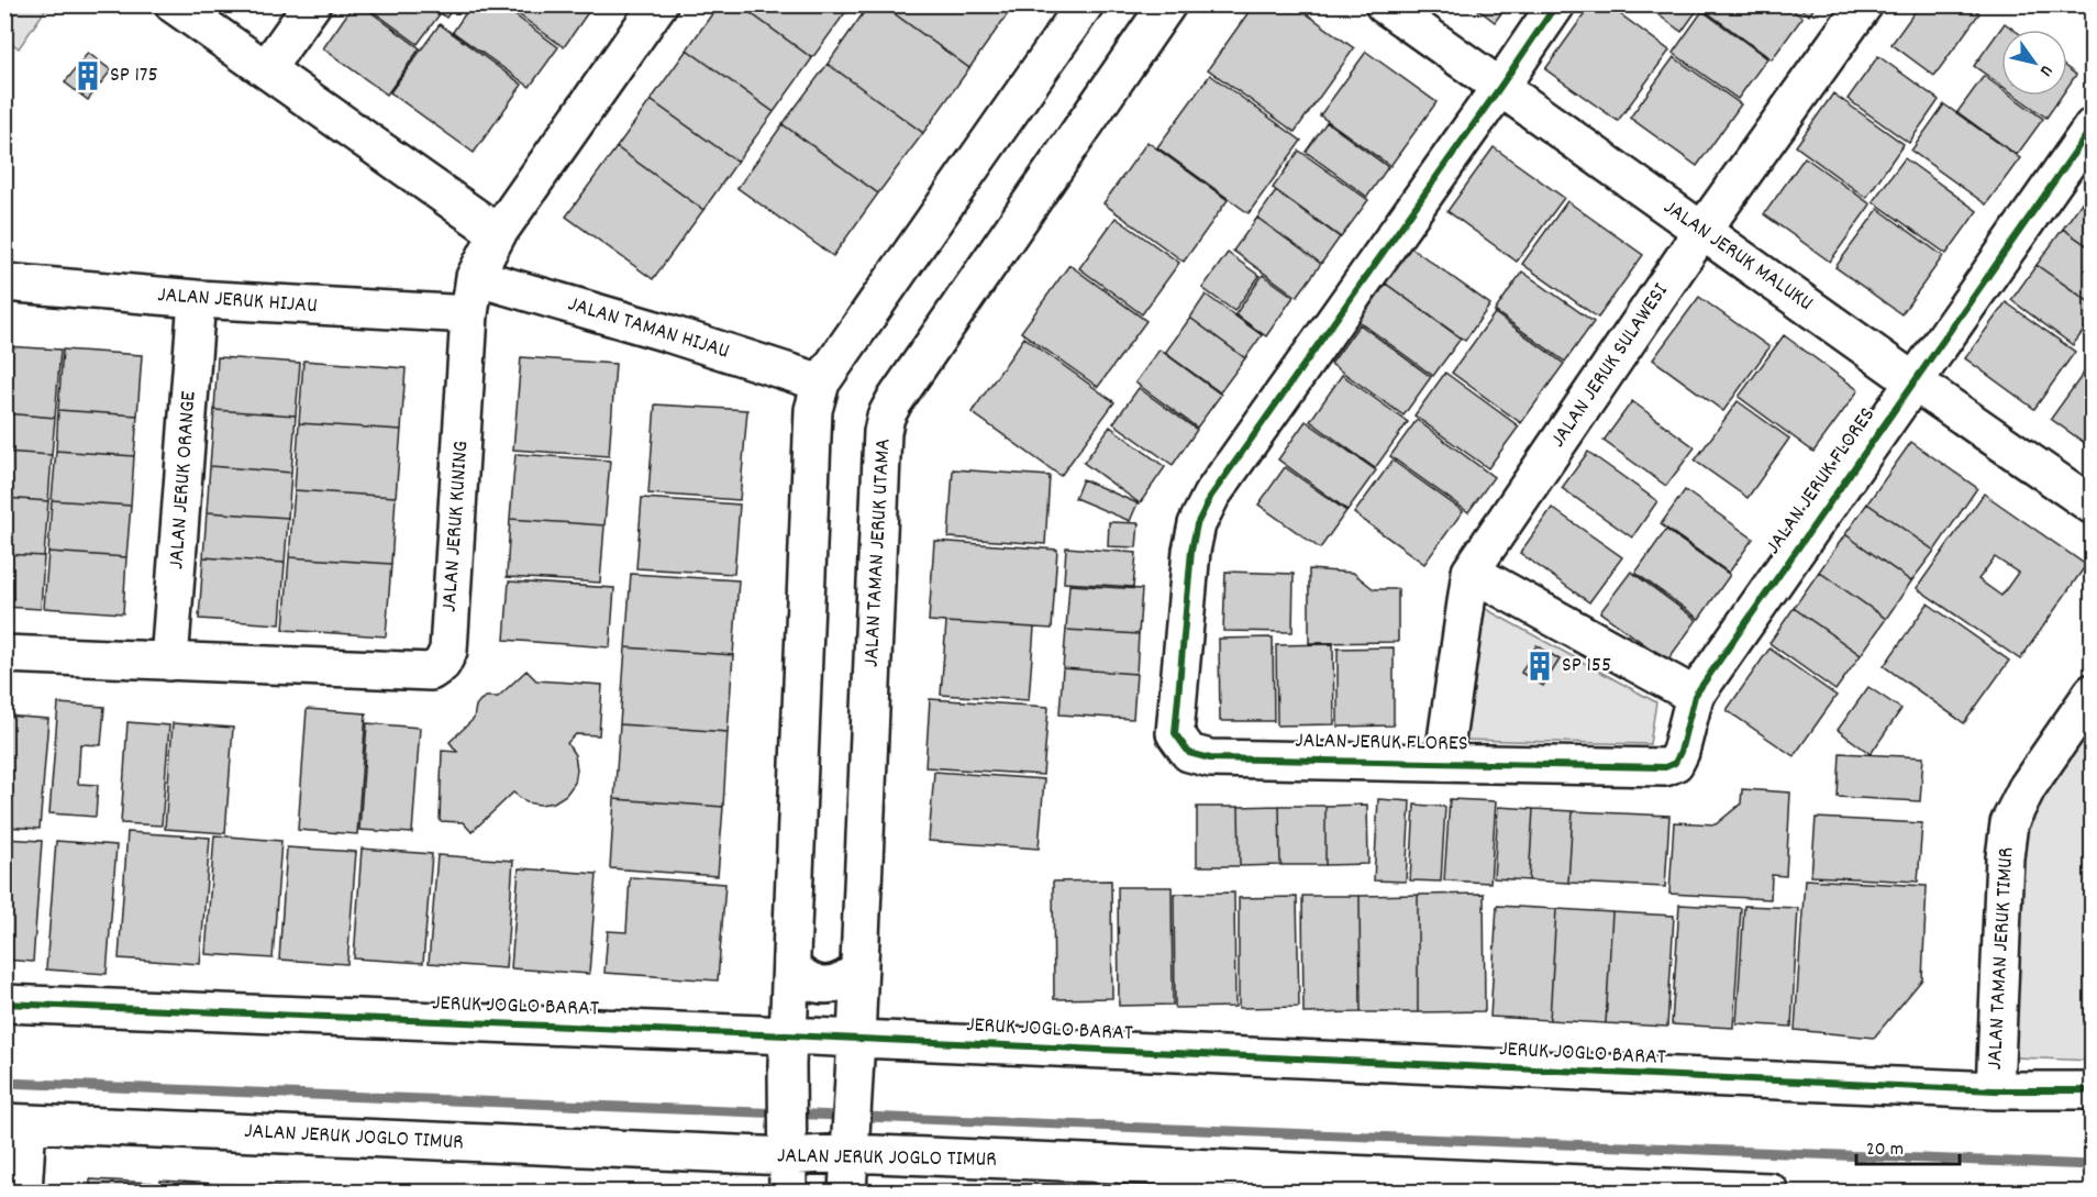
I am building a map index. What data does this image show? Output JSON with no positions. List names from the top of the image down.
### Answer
{
  "streets": {
    "street": [
      "JALAN JERUK MALUKU",
      "JALAN JERUK HIJAU",
      "JALAN TAMAN HIJAU",
      "JALAN JERUK SULAWESI",
      "JALAN JERUK ORANGE",
      "JALAN JERUK FLORES",
      "JALAN JERUK KUNING",
      "JALAN TAMAN JERUK UTAMA",
      "JALAN TAMAN JERUK TIMUR",
      "JERUK JOGLO BARAT",
      "JALAN JERUK JOGLO TIMUR"
    ]
  },
  "crossings": [
    ["JALAN JERUK MALUKU", "JALAN JERUK SULAWESI"],
    ["JALAN JERUK MALUKU", "JALAN JERUK FLORES"],
    ["JALAN JERUK HIJAU", "JALAN JERUK ORANGE"],
    ["JALAN JERUK HIJAU", "JALAN JERUK KUNING"],
    ["JALAN TAMAN HIJAU", "JALAN JERUK KUNING"],
    ["JALAN JERUK SULAWESI", "JALAN JERUK FLORES"],
    ["JALAN JERUK ORANGE", "JALAN JERUK KUNING"],
    ["JALAN TAMAN JERUK UTAMA", "JERUK JOGLO BARAT"],
    ["JALAN TAMAN JERUK UTAMA", "JALAN JERUK JOGLO TIMUR"],
    ["JALAN TAMAN JERUK TIMUR", "JERUK JOGLO BARAT"]
  ],
  "places": {
    "building": ["SP 175", "SP 155"]
  },
  "scale_bar": "20 m",
  "north": "bottom right"
}
